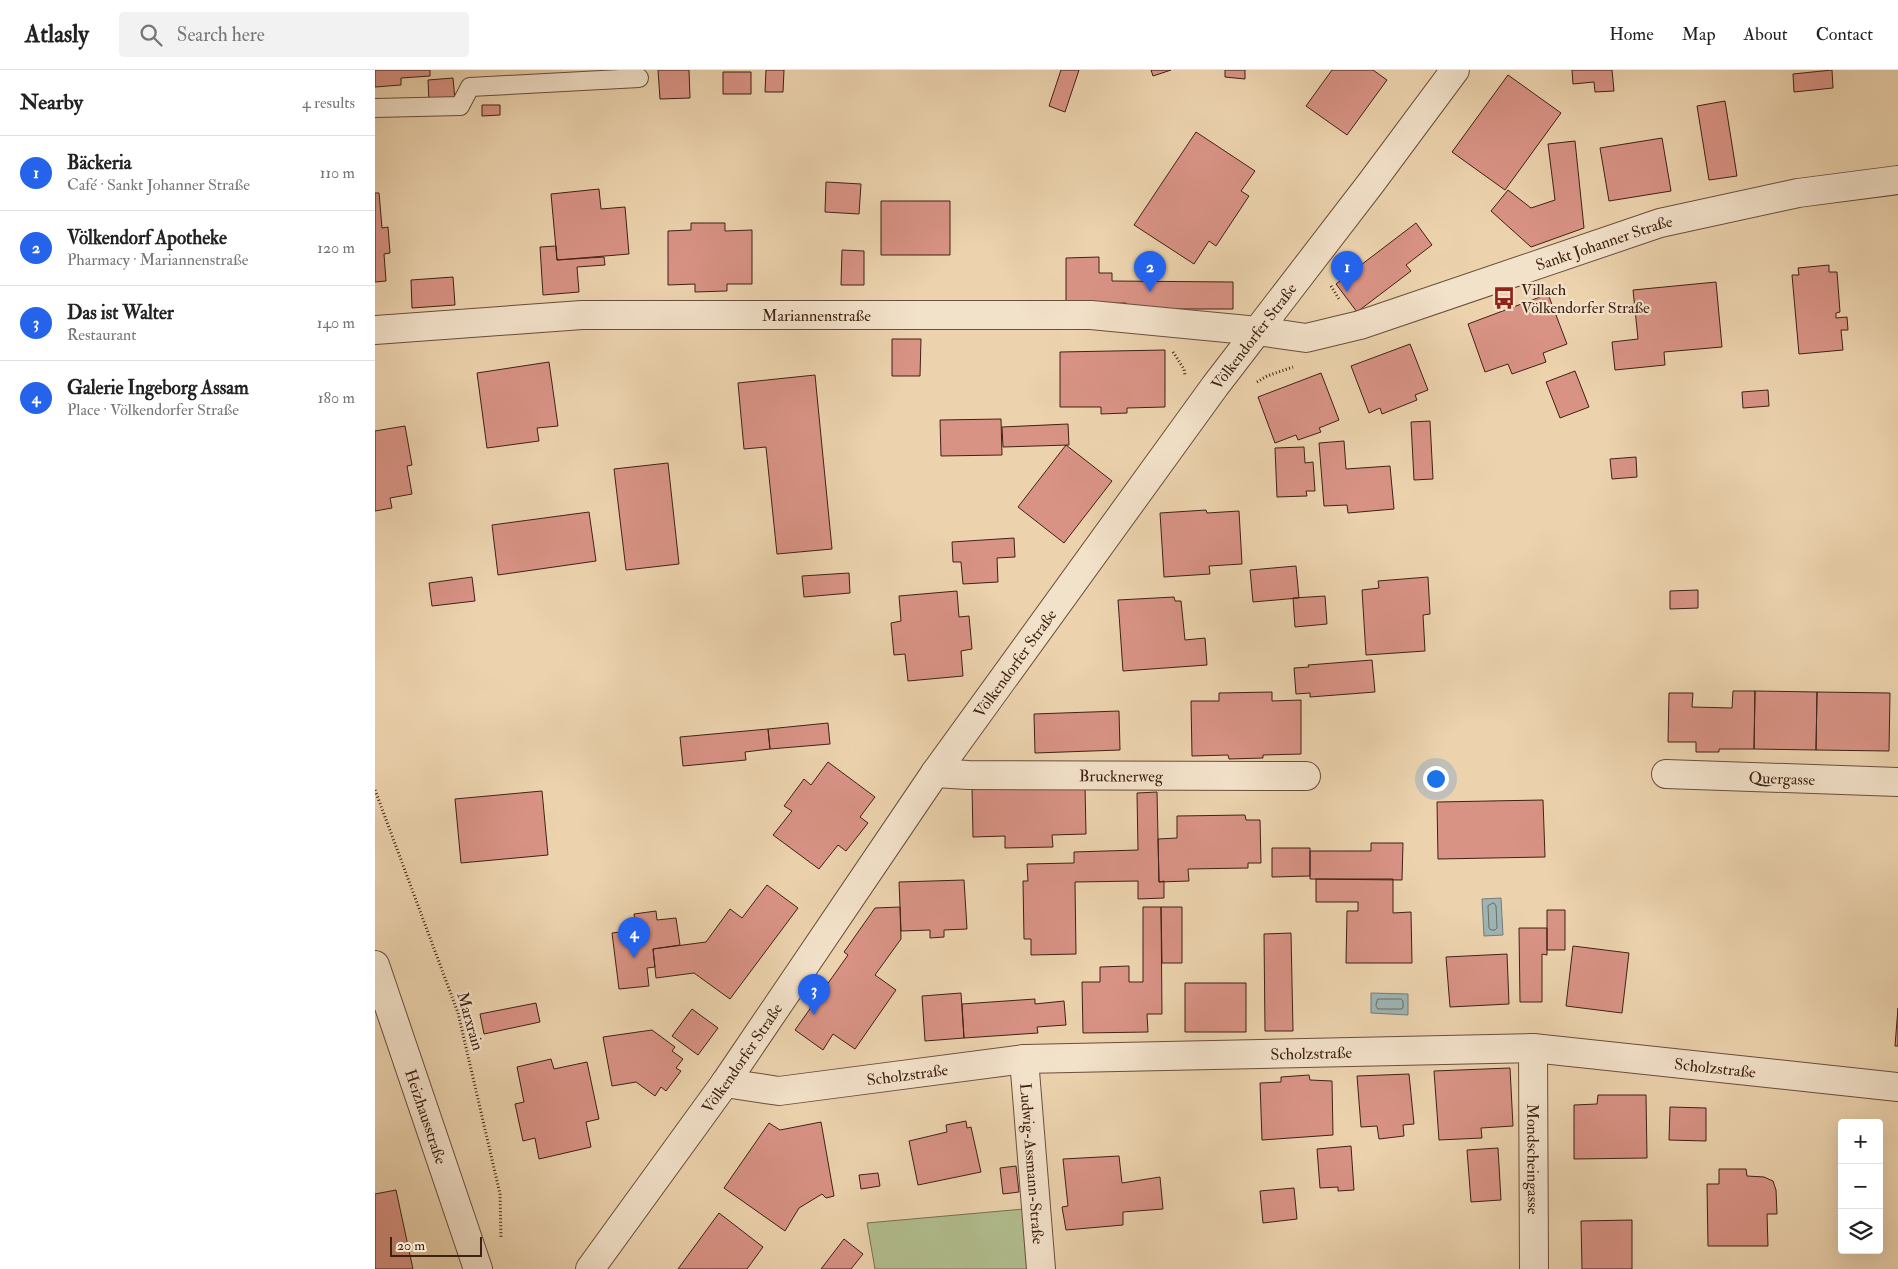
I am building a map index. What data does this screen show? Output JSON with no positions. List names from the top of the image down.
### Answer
{
  "streets": {
    "street": [
      "Sankt Johanner Straße",
      "Mariannenstraße",
      "Völkendorfer Straße",
      "Brucknerweg",
      "Quergasse",
      "Scholzstraße",
      "Heizhausstraße",
      "Mondscheingasse",
      "Ludwig-Assmann-Straße"
    ],
    "path": ["Marxrain"]
  },
  "crossings": [
    ["Sankt Johanner Straße", "Mariannenstraße"],
    ["Sankt Johanner Straße", "Völkendorfer Straße"],
    ["Mariannenstraße", "Völkendorfer Straße"],
    ["Völkendorfer Straße", "Brucknerweg"],
    ["Völkendorfer Straße", "Scholzstraße"],
    ["Scholzstraße", "Mondscheingasse"],
    ["Scholzstraße", "Ludwig-Assmann-Straße"]
  ],
  "places": {
    "bus stop": ["Villach Völkendorfer Straße"]
  },
  "scale_bar": "20 m",
  "page": {
    "header": "Atlasly",
    "search": "Search here",
    "nav": [
      "Home",
      "Map",
      "About",
      "Contact"
    ],
    "heading": ["Nearby", "4 results"],
    "list": [
      {
        "mark": "1",
        "name": "Bäckeria",
        "note": "Café · Sankt Johanner Straße",
        "value": "110 m"
      },
      {
        "mark": "2",
        "name": "Völkendorf Apotheke",
        "note": "Pharmacy · Mariannenstraße",
        "value": "120 m"
      },
      {
        "mark": "3",
        "name": "Das ist Walter",
        "note": "Restaurant",
        "value": "140 m"
      },
      {
        "mark": "4",
        "name": "Galerie Ingeborg Assam",
        "note": "Place · Völkendorfer Straße",
        "value": "180 m"
      }
    ],
    "pins": [
      "1",
      "2",
      "4",
      "3"
    ],
    "map_buttons": ["+", "−"],
    "scale": "20 m"
  }
}
